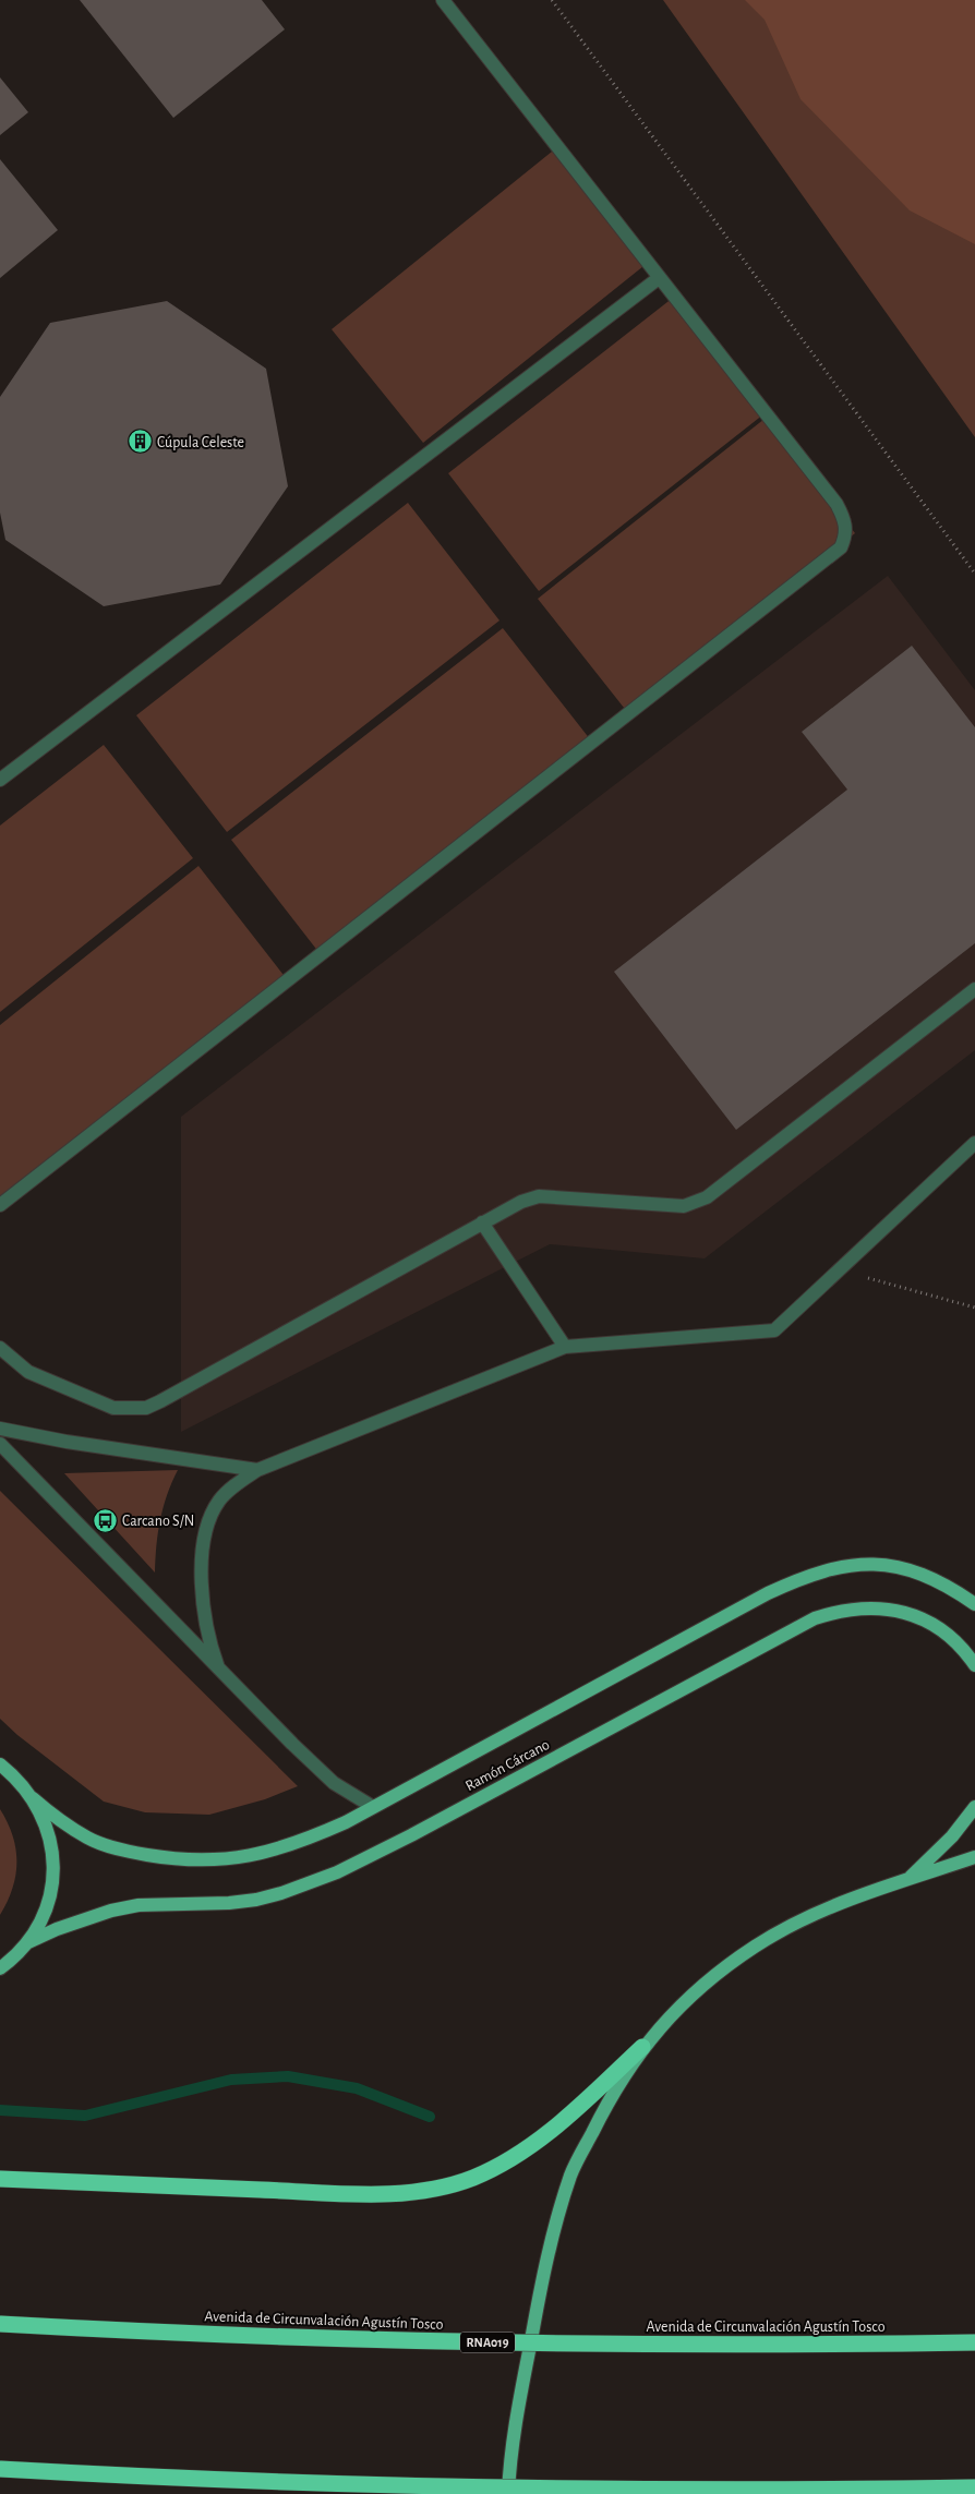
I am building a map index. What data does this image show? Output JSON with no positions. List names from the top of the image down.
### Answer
{
  "streets": {
    "highway": ["Avenida de Circunvalación Agustín Tosco", "RNA019"],
    "main road": ["Ramón Cárcano"]
  },
  "places": {
    "building": ["Cúpula Celeste"],
    "bus stop": ["Carcano S/N"]
  }
}
